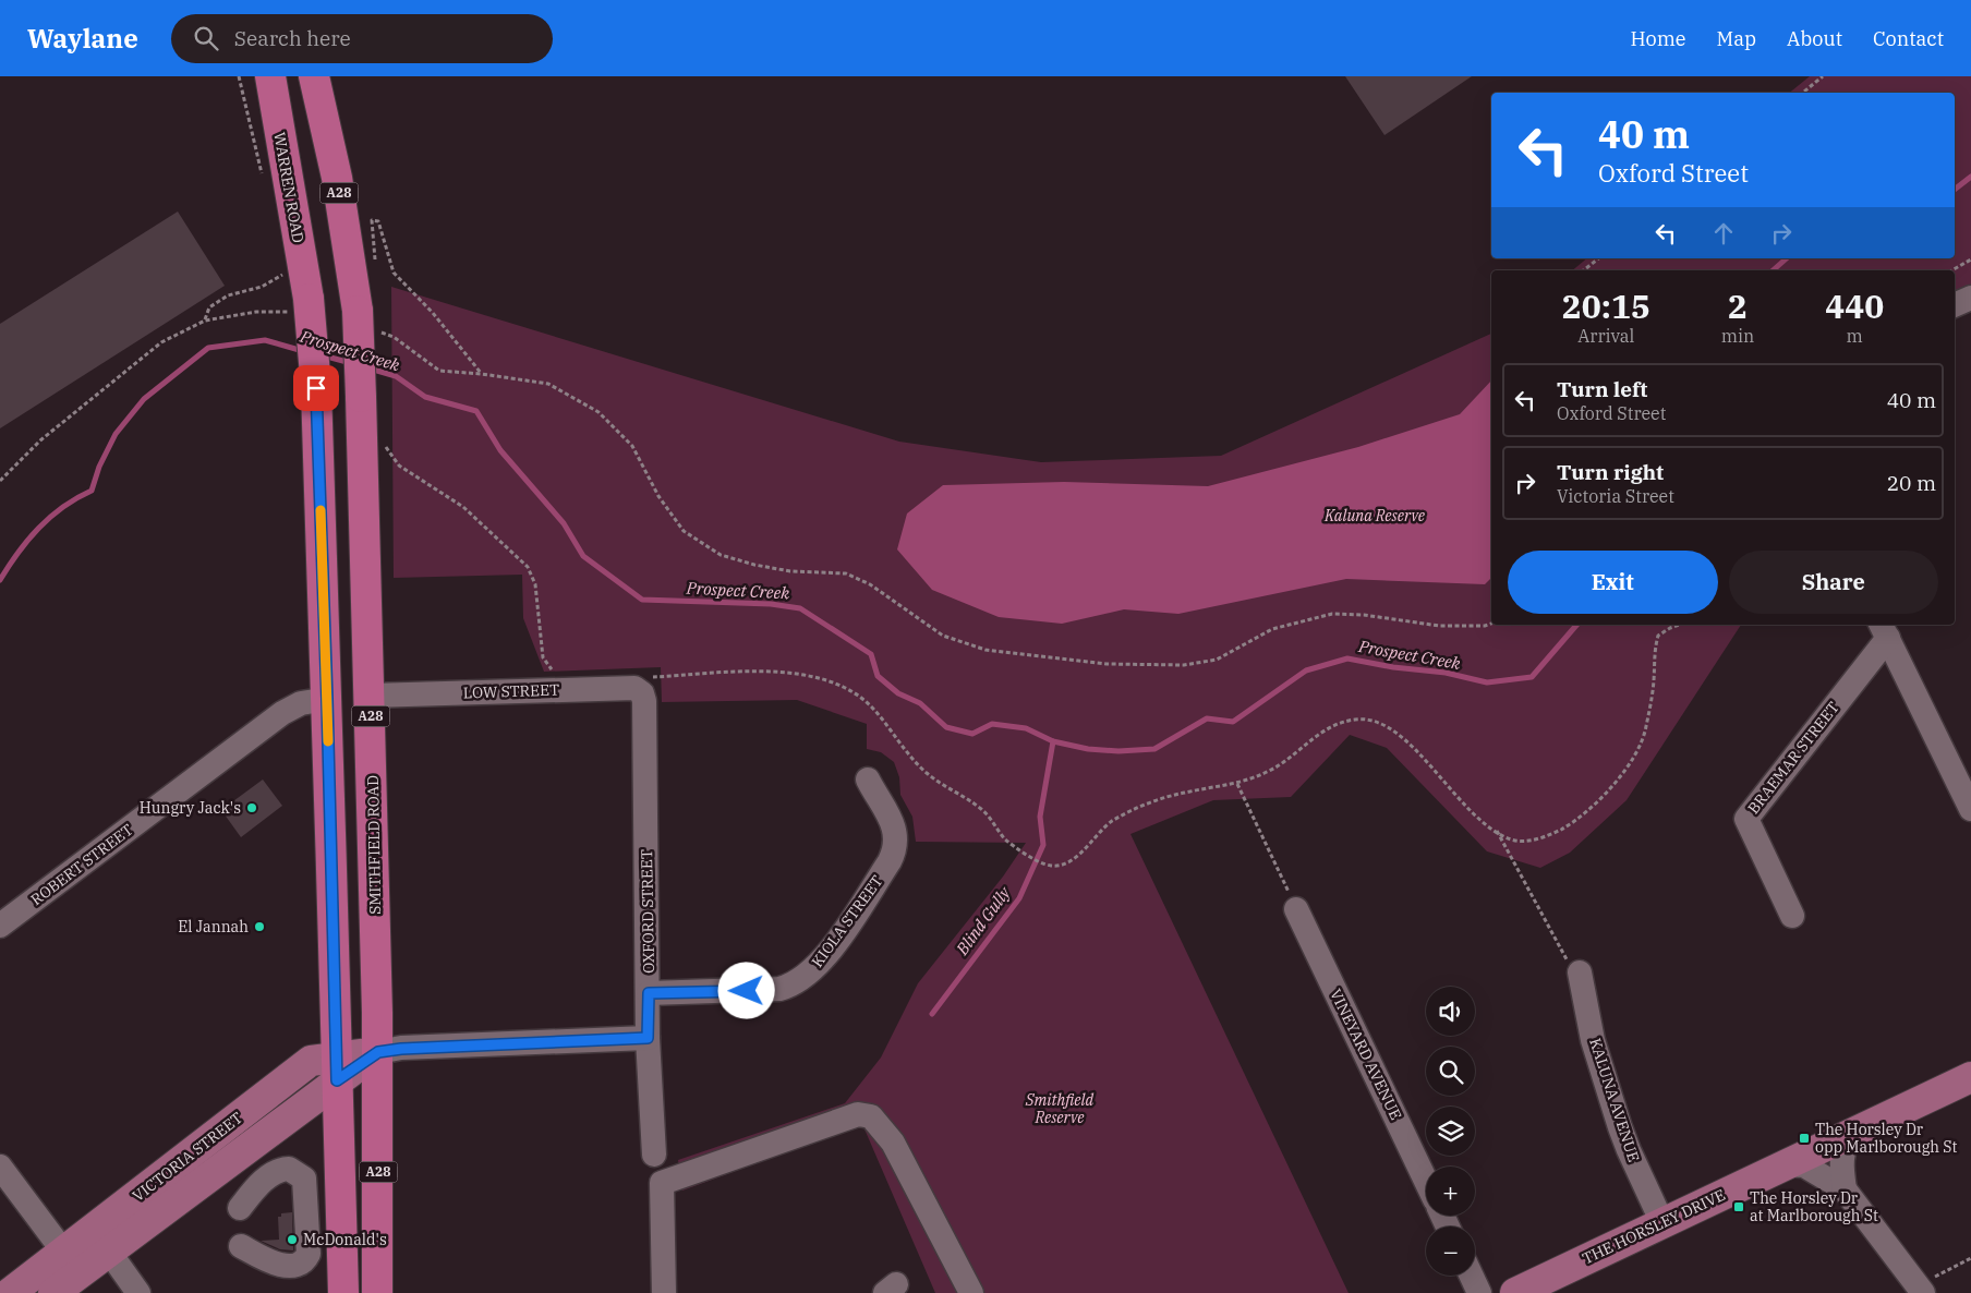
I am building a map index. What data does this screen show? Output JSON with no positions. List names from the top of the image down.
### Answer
{
  "streets": {
    "highway": ["WARREN ROAD", "A28", "SMITHFIELD ROAD"],
    "main road": ["VICTORIA STREET", "THE HORSLEY DRIVE"],
    "street": [
      "LOW STREET",
      "BRAEMAR STREET",
      "ROBERT STREET",
      "OXFORD STREET",
      "KIOLA STREET",
      "VINEYARD AVENUE",
      "KALUNA AVENUE"
    ]
  },
  "crossings": [
    ["WARREN ROAD", "A28"],
    ["WARREN ROAD", "ROBERT STREET"],
    ["A28", "ROBERT STREET"],
    ["A28", "VICTORIA STREET"],
    ["LOW STREET", "SMITHFIELD ROAD"],
    ["LOW STREET", "OXFORD STREET"],
    ["SMITHFIELD ROAD", "VICTORIA STREET"],
    ["OXFORD STREET", "KIOLA STREET"],
    ["OXFORD STREET", "VICTORIA STREET"],
    ["KALUNA AVENUE", "THE HORSLEY DRIVE"]
  ],
  "water": ["Prospect Creek", "Blind Gully"],
  "parks": ["Kaluna Reserve", "Smithfield Reserve"],
  "places": {
    "other": ["Hungry Jack's", "El Jannah", "McDonald's"],
    "transit": ["The Horsley Dr opp Marlborough St", "The Horsley Dr at Marlborough St"]
  },
  "page": {
    "header": "Waylane",
    "search": "Search here",
    "nav": [
      "Home",
      "Map",
      "About",
      "Contact"
    ],
    "turn": ["40 m", "Oxford Street"],
    "eta": [
      "20:15",
      "Arrival",
      "2",
      "min",
      "440",
      "m"
    ],
    "list": [
      {
        "name": "Turn left",
        "note": "Oxford Street",
        "value": "40 m"
      },
      {
        "name": "Turn right",
        "note": "Victoria Street",
        "value": "20 m"
      }
    ],
    "buttons": ["Exit", "Share"],
    "map_buttons": ["+", "−"]
  }
}
